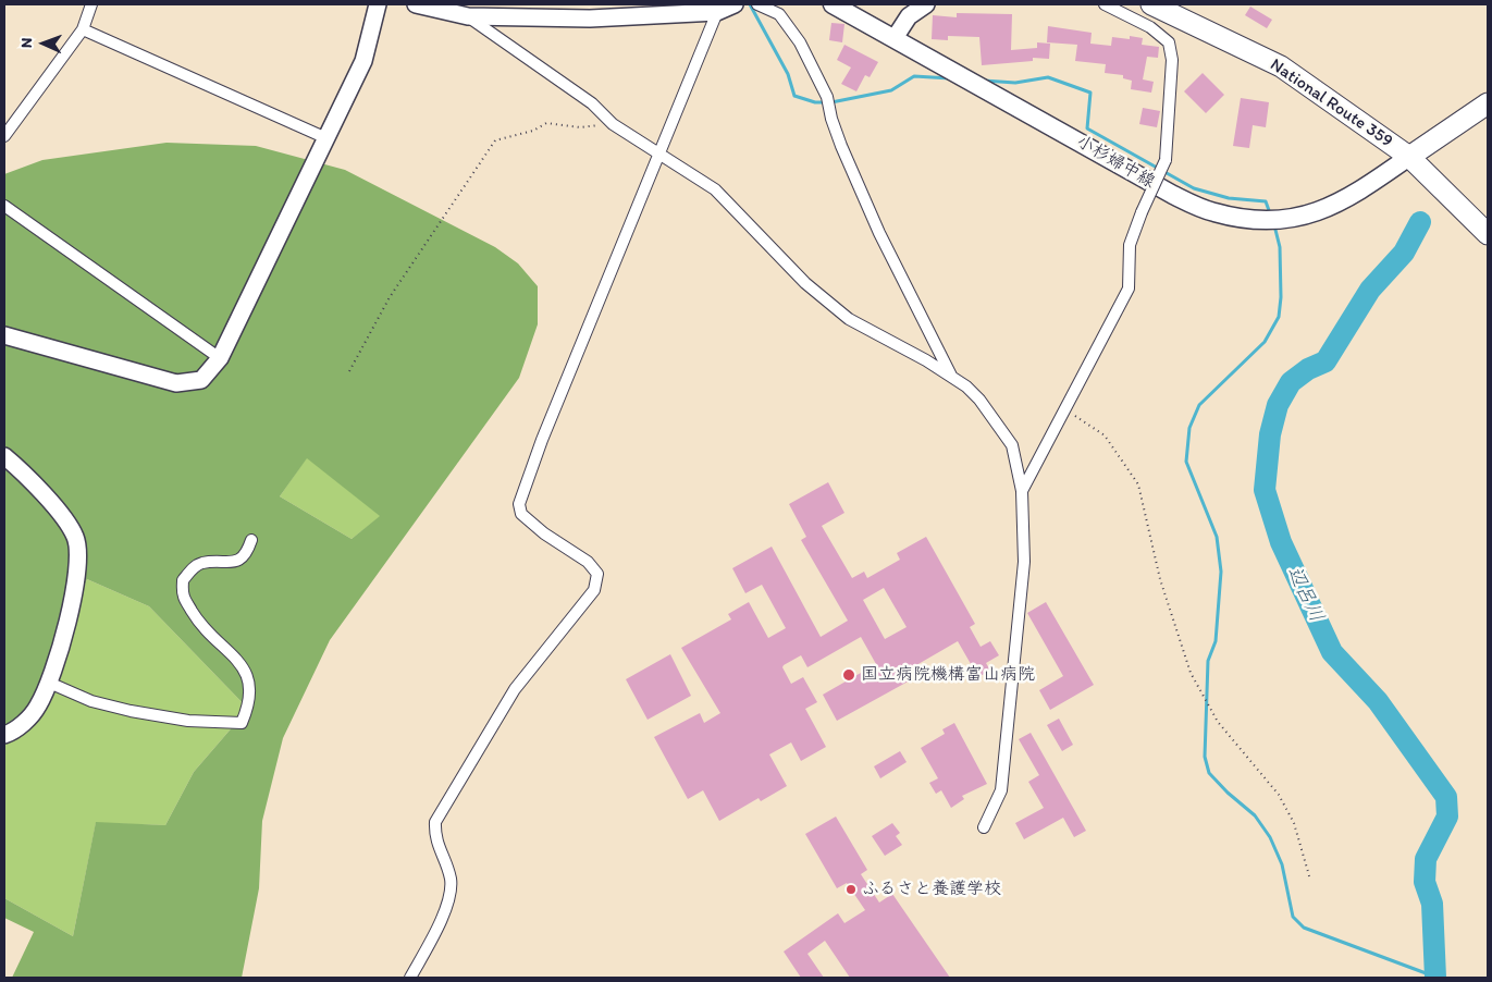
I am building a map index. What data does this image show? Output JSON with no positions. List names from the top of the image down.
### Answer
{
  "streets": {
    "highway": ["National Route 359"],
    "main road": ["小杉婦中線"]
  },
  "crossings": [
    ["National Route 359", "小杉婦中線"]
  ],
  "water": ["辺呂川"],
  "places": ["国立病院機構富山病院", "ふるさと養護学校"],
  "north": "left"
}
